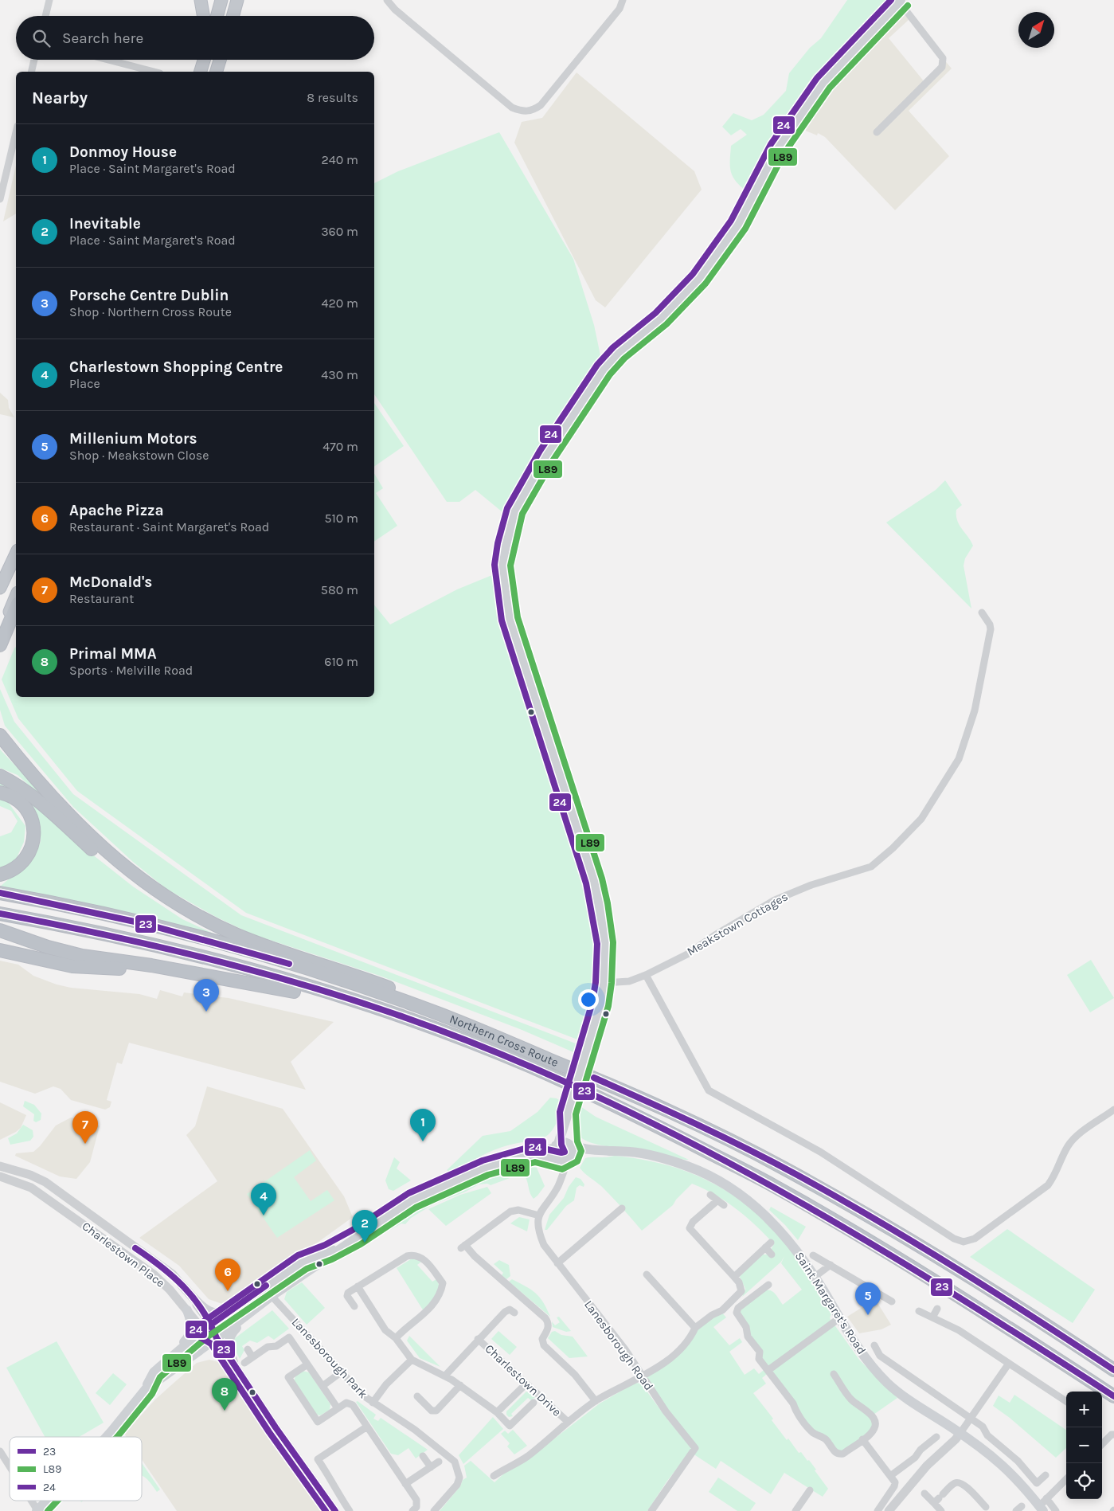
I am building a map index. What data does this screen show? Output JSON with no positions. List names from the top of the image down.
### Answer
{
  "streets": {
    "highway": ["Northern Cross Route"],
    "main road": ["Saint Margaret's Road"],
    "street": [
      "Meakstown Cottages",
      "Charlestown Place",
      "Lanesborough Road",
      "Lanesborough Park",
      "Charlestown Drive"
    ]
  },
  "lines": ["transit line 24", "transit line L89", "transit line 23"],
  "legend": ["23", "L89", "24"],
  "north": "top right",
  "page": {
    "search": "Search here",
    "heading": ["Nearby", "8 results"],
    "list": [
      {
        "mark": "1",
        "name": "Donmoy House",
        "note": "Place · Saint Margaret's Road",
        "value": "240 m"
      },
      {
        "mark": "2",
        "name": "Inevitable",
        "note": "Place · Saint Margaret's Road",
        "value": "360 m"
      },
      {
        "mark": "3",
        "name": "Porsche Centre Dublin",
        "note": "Shop · Northern Cross Route",
        "value": "420 m"
      },
      {
        "mark": "4",
        "name": "Charlestown Shopping Centre",
        "note": "Place",
        "value": "430 m"
      },
      {
        "mark": "5",
        "name": "Millenium Motors",
        "note": "Shop · Meakstown Close",
        "value": "470 m"
      },
      {
        "mark": "6",
        "name": "Apache Pizza",
        "note": "Restaurant · Saint Margaret's Road",
        "value": "510 m"
      },
      {
        "mark": "7",
        "name": "McDonald's",
        "note": "Restaurant",
        "value": "580 m"
      },
      {
        "mark": "8",
        "name": "Primal MMA",
        "note": "Sports · Melville Road",
        "value": "610 m"
      }
    ],
    "pins": [
      "3",
      "1",
      "7",
      "4",
      "2",
      "6",
      "5",
      "8"
    ],
    "map_buttons": ["+", "−"]
  }
}
